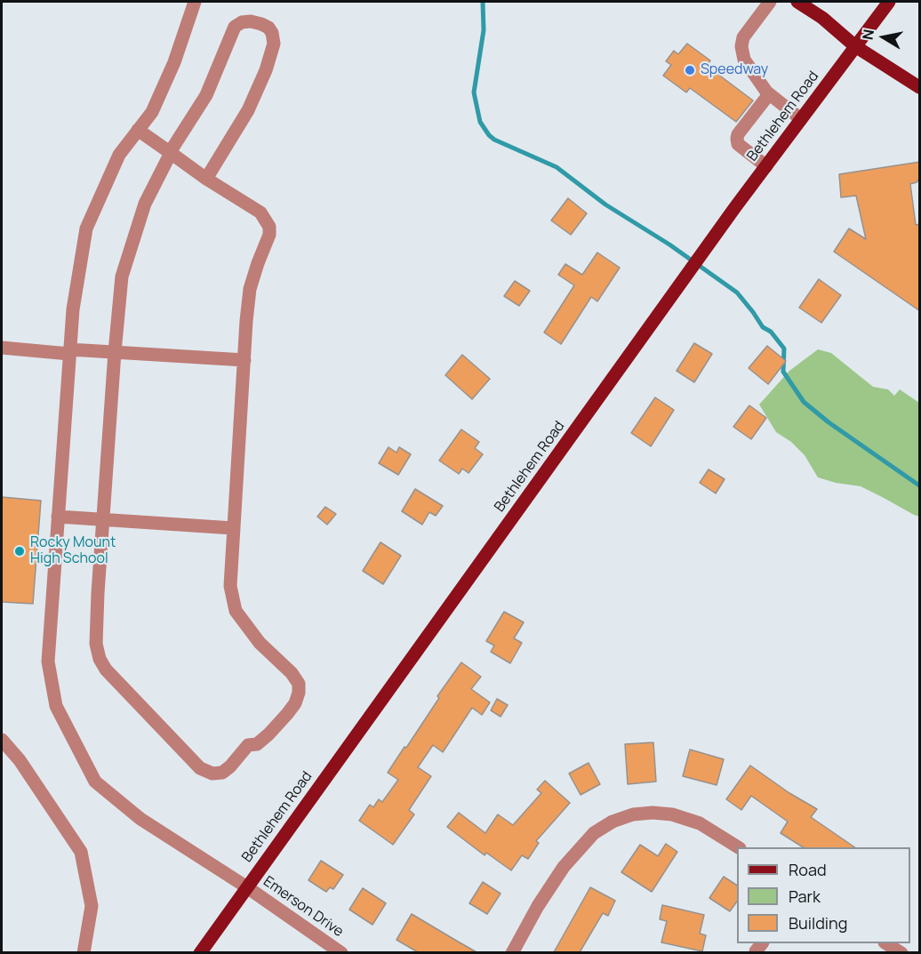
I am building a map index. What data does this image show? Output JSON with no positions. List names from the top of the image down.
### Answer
{
  "streets": {
    "main road": ["Bethlehem Road"],
    "street": ["Emerson Drive"]
  },
  "crossings": [
    ["Bethlehem Road", "Emerson Drive"]
  ],
  "places": ["Speedway", "Rocky Mount High School"],
  "legend": ["Road", "Park", "Building"],
  "north": "left"
}
